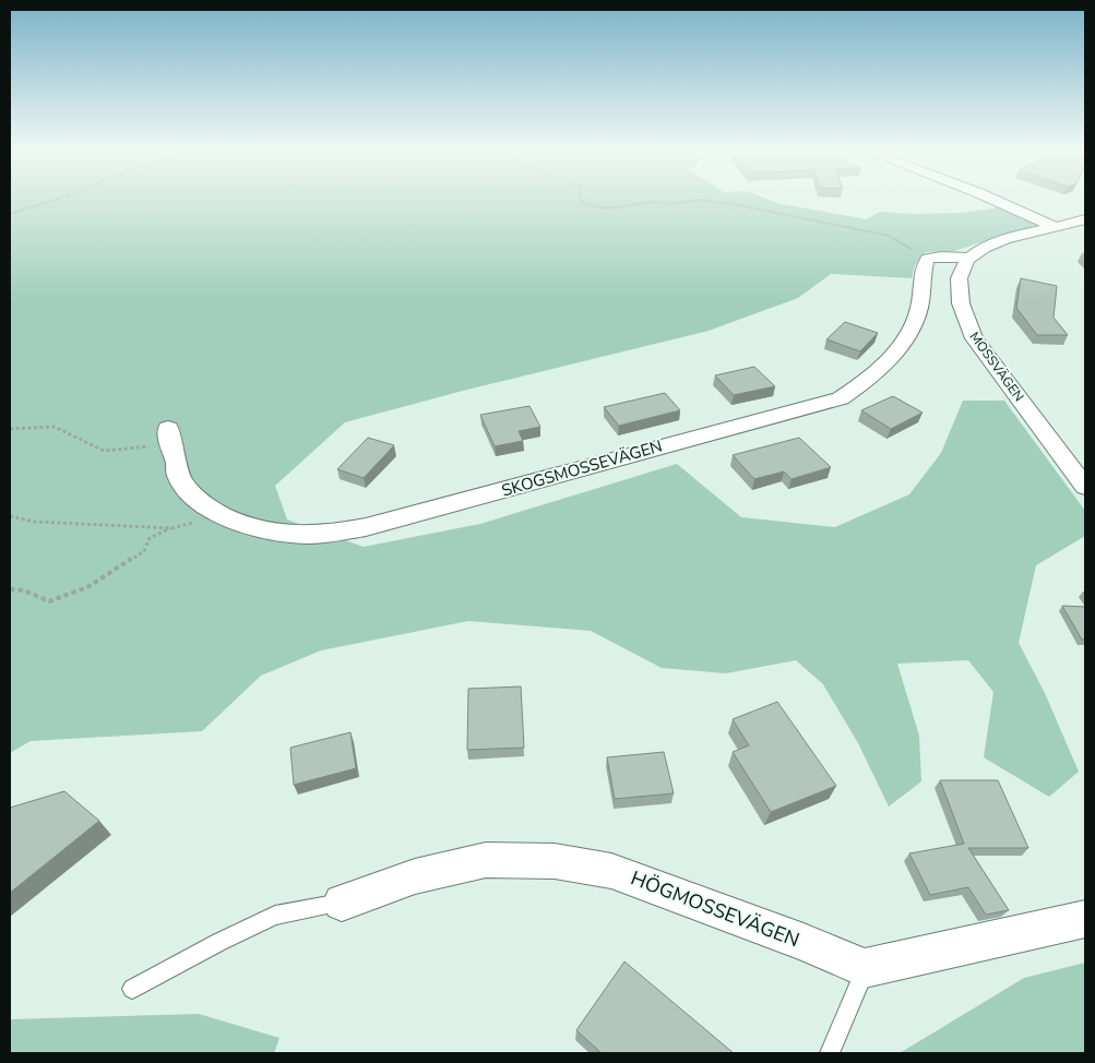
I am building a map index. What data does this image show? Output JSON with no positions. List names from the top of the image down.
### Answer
{
  "streets": {
    "street": ["MOSSVÄGEN", "SKOGSMOSSEVÄGEN", "HÖGMOSSEVÄGEN"]
  }
}
